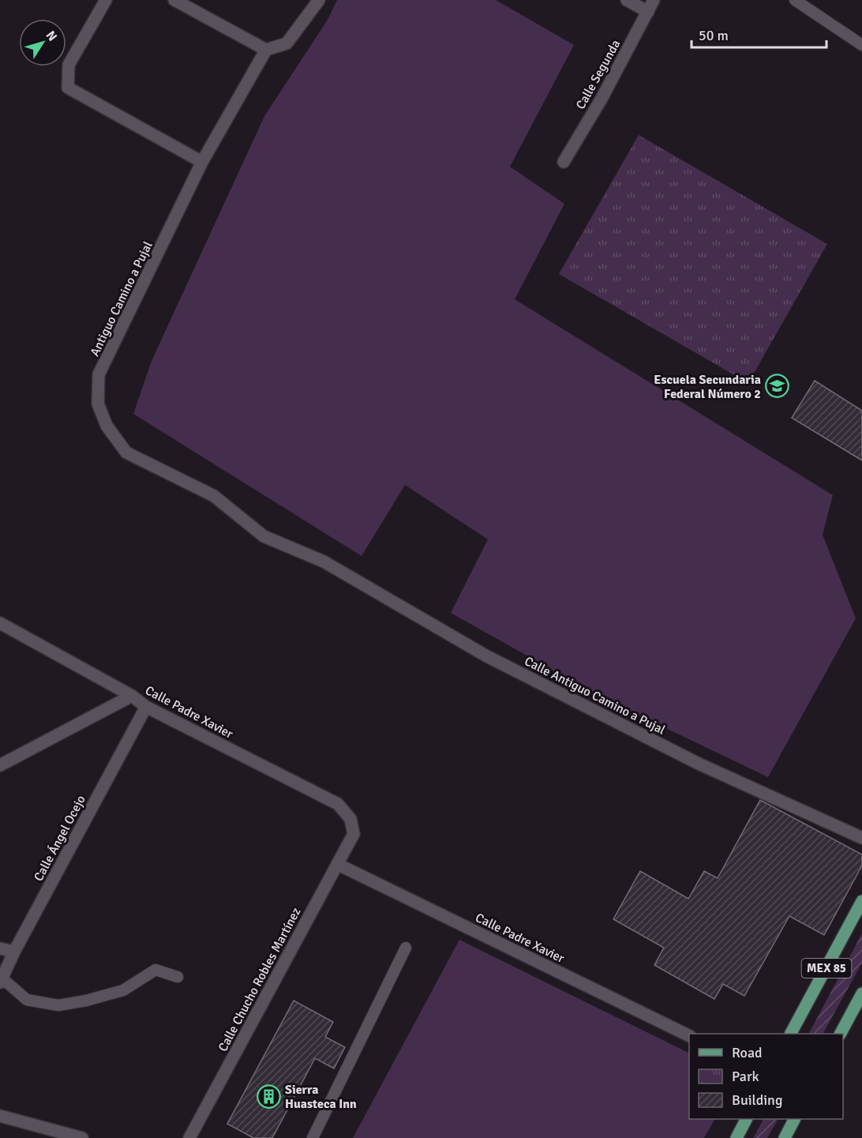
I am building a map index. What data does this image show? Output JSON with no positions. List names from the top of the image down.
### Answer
{
  "streets": {
    "main road": ["MEX 85"],
    "street": [
      "Calle Segunda",
      "Antiguo Camino a Pujal",
      "Calle Antiguo Camino a Pujal",
      "Calle Padre Xavier",
      "Calle Ángel Ocejo",
      "Calle Chucho Robles Martínez"
    ]
  },
  "crossings": [
    ["Antiguo Camino a Pujal", "Calle Antiguo Camino a Pujal"],
    ["Calle Padre Xavier", "Calle Ángel Ocejo"],
    ["Calle Padre Xavier", "Calle Chucho Robles Martínez"]
  ],
  "places": {
    "school or university": ["Escuela Secundaria Federal Número 2"],
    "building": ["Sierra Huasteca Inn"]
  },
  "legend": ["Road", "Park", "Building"],
  "scale_bar": "50 m",
  "north": "top right"
}
